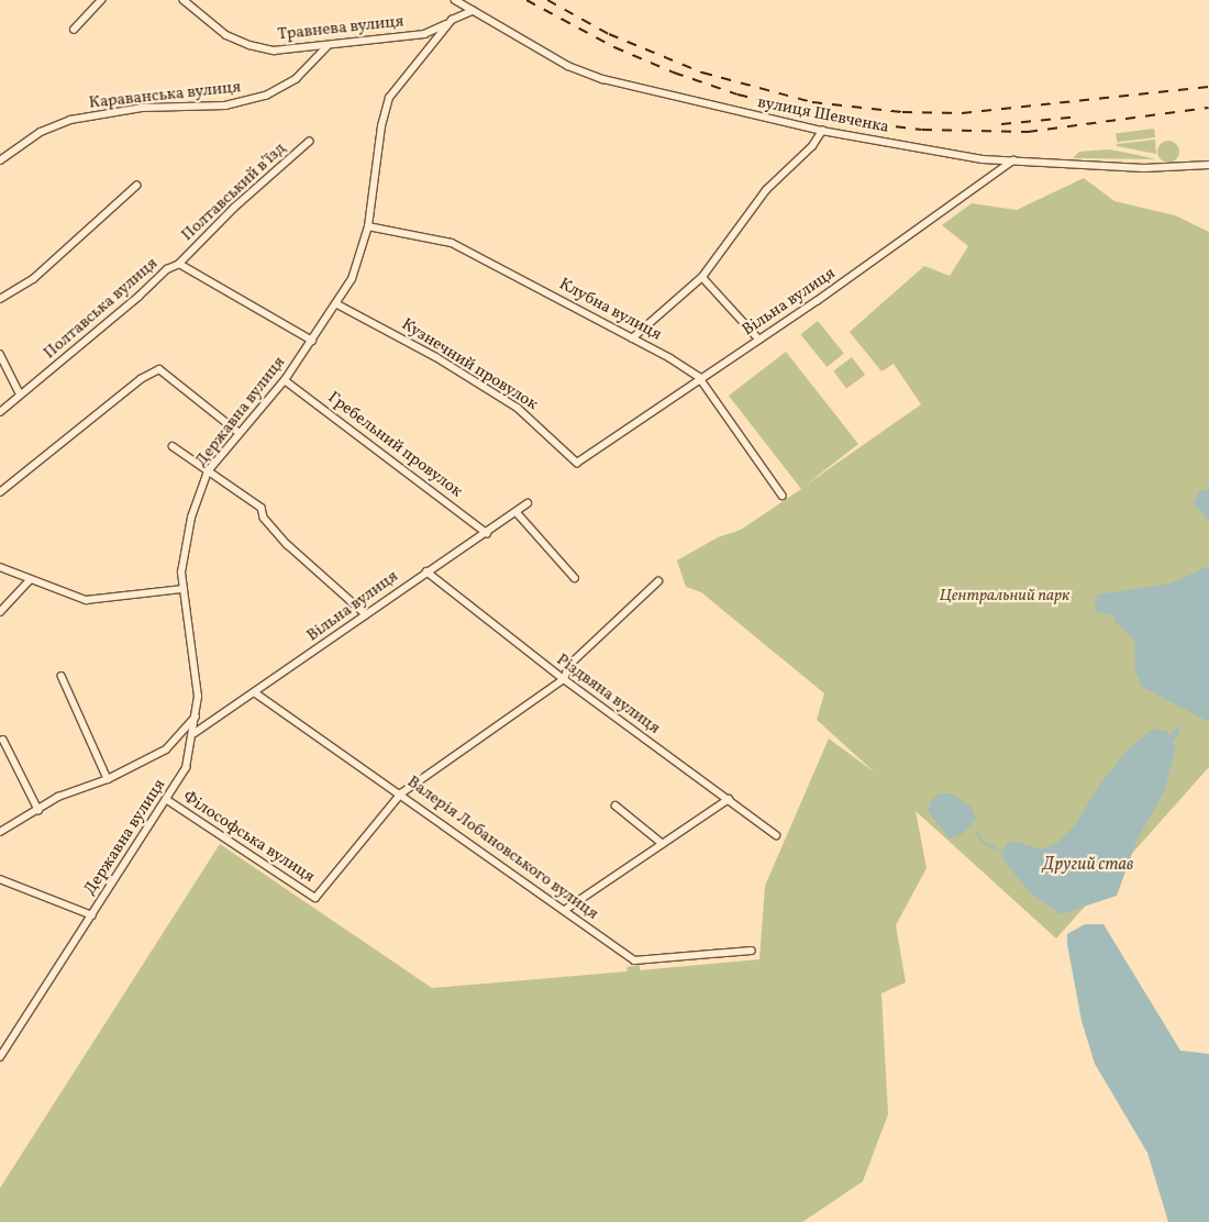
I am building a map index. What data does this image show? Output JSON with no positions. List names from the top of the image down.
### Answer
{
  "streets": {
    "street": [
      "Травнева вулиця",
      "Караванська вулиця",
      "вулиця Шевченка",
      "Полтавський в’їзд",
      "Вільна вулиця",
      "Полтавська вулиця",
      "Клубна вулиця",
      "Кузнечний провулок",
      "Державна вулиця",
      "Гребельний провулок",
      "Різдвяна вулиця",
      "Філософська вулиця",
      "Валерія Лобановського вулиця"
    ]
  },
  "crossings": [
    ["Травнева вулиця", "Караванська вулиця"],
    ["Травнева вулиця", "Державна вулиця"],
    ["вулиця Шевченка", "Вільна вулиця"],
    ["вулиця Шевченка", "Державна вулиця"],
    ["Полтавський в’їзд", "Полтавська вулиця"],
    ["Вільна вулиця", "Клубна вулиця"],
    ["Вільна вулиця", "Кузнечний провулок"],
    ["Вільна вулиця", "Державна вулиця"],
    ["Вільна вулиця", "Гребельний провулок"],
    ["Вільна вулиця", "Різдвяна вулиця"],
    ["Вільна вулиця", "Валерія Лобановського вулиця"],
    ["Полтавська вулиця", "Державна вулиця"],
    ["Клубна вулиця", "Державна вулиця"],
    ["Кузнечний провулок", "Державна вулиця"],
    ["Державна вулиця", "Гребельний провулок"],
    ["Державна вулиця", "Філософська вулиця"],
    ["Філософська вулиця", "Валерія Лобановського вулиця"]
  ],
  "water": ["Другий став"],
  "parks": ["Центральний парк"]
}
